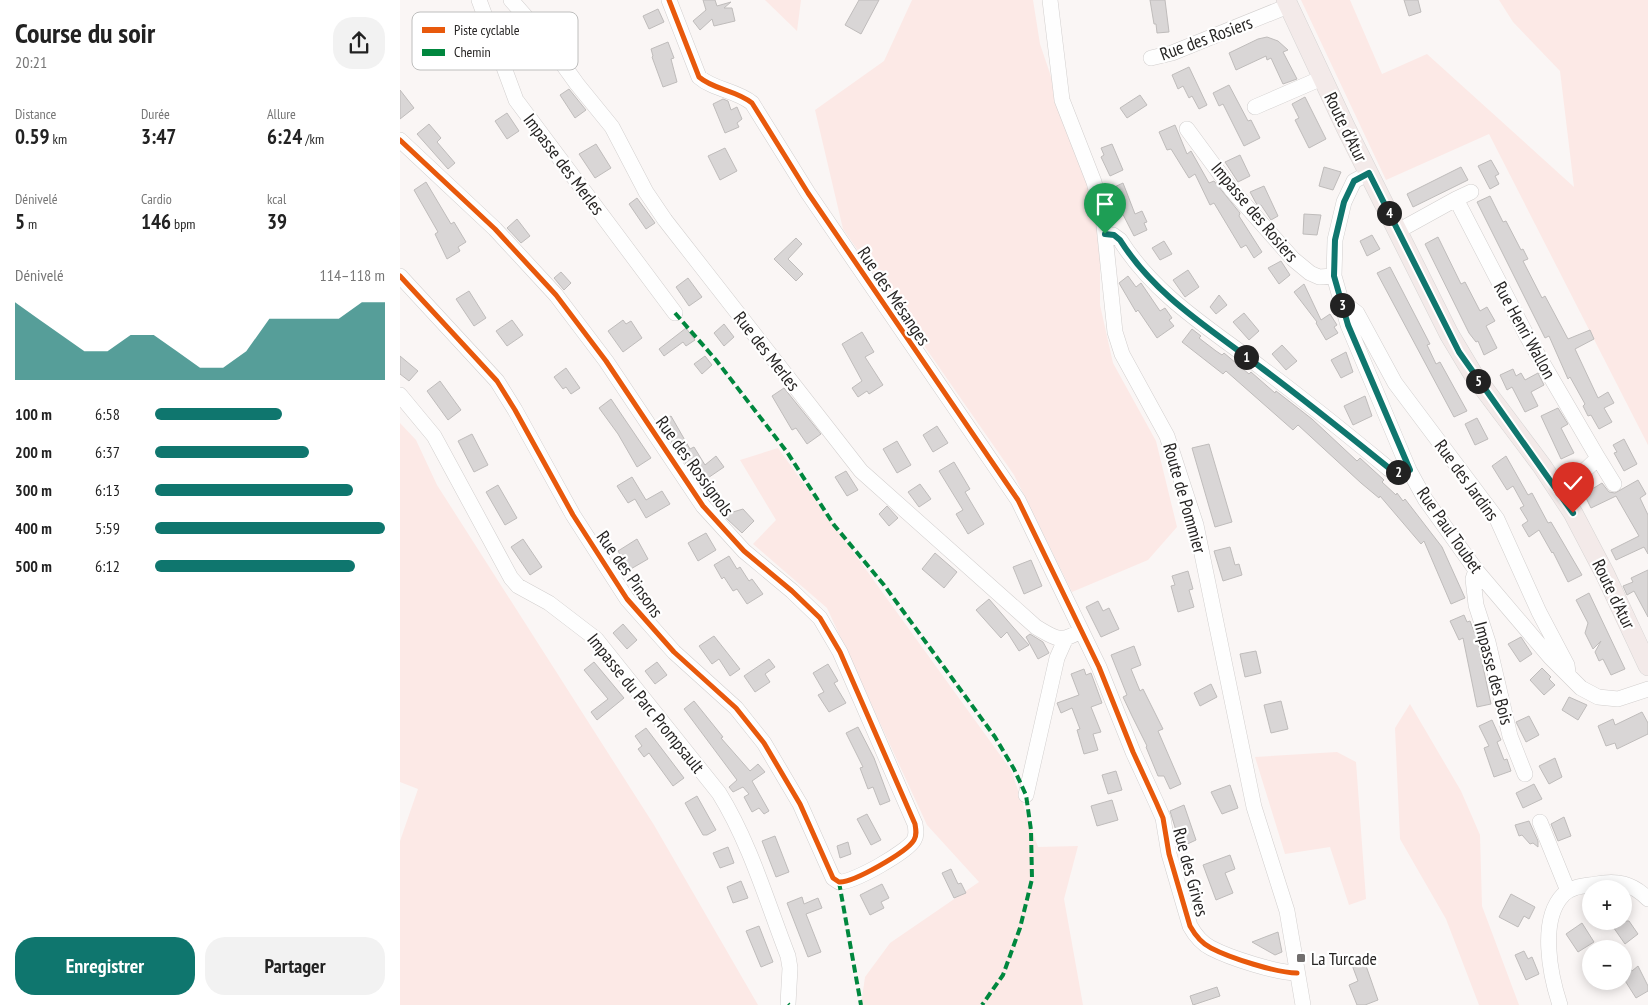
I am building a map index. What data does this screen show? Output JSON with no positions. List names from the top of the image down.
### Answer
{
  "streets": {
    "main road": ["Route d'Atur"],
    "street": [
      "Rue des Rosiers",
      "Impasse des Merles",
      "Impasse des Rosiers",
      "Rue des Mésanges",
      "Rue Henri Wallon",
      "Rue des Merles",
      "Rue des Rossignols",
      "Rue des Jardins",
      "Route de Pommier",
      "Rue Paul Toubet",
      "Rue des Pinsons",
      "Impasse des Bois",
      "Impasse du Parc Prompsault",
      "Rue des Grives"
    ]
  },
  "crossings": [
    ["Rue des Rosiers", "Route d'Atur"],
    ["Route d'Atur", "Rue Paul Toubet"],
    ["Impasse des Rosiers", "Rue Paul Toubet"],
    ["Rue des Mésanges", "Rue des Grives"],
    ["Rue des Rossignols", "Rue des Pinsons"],
    ["Rue des Jardins", "Rue Paul Toubet"],
    ["Route de Pommier", "Rue des Grives"],
    ["Rue Paul Toubet", "Impasse des Bois"]
  ],
  "places": {
    "transit": ["La Turcade"]
  },
  "legend": ["Piste cyclable", "Chemin"],
  "page": {
    "heading": ["Course du soir", "20:21"],
    "stats": [
      ["Distance", "0.59 km"],
      ["Durée", "3:47"],
      ["Allure", "6:24 /km"],
      ["Dénivelé", "5 m"],
      ["Cardio", "146 bpm"],
      ["kcal", "39"]
    ],
    "pins": [
      "4",
      "3",
      "1",
      "5",
      "2"
    ],
    "chart": ["Dénivelé", "114–118 m"],
    "list": [
      {
        "name": "100 m",
        "note": "6:58"
      },
      {
        "name": "200 m",
        "note": "6:37"
      },
      {
        "name": "300 m",
        "note": "6:13"
      },
      {
        "name": "400 m",
        "note": "5:59"
      },
      {
        "name": "500 m",
        "note": "6:12"
      }
    ],
    "map_buttons": ["+", "−"],
    "buttons": ["Enregistrer", "Partager"]
  }
}
